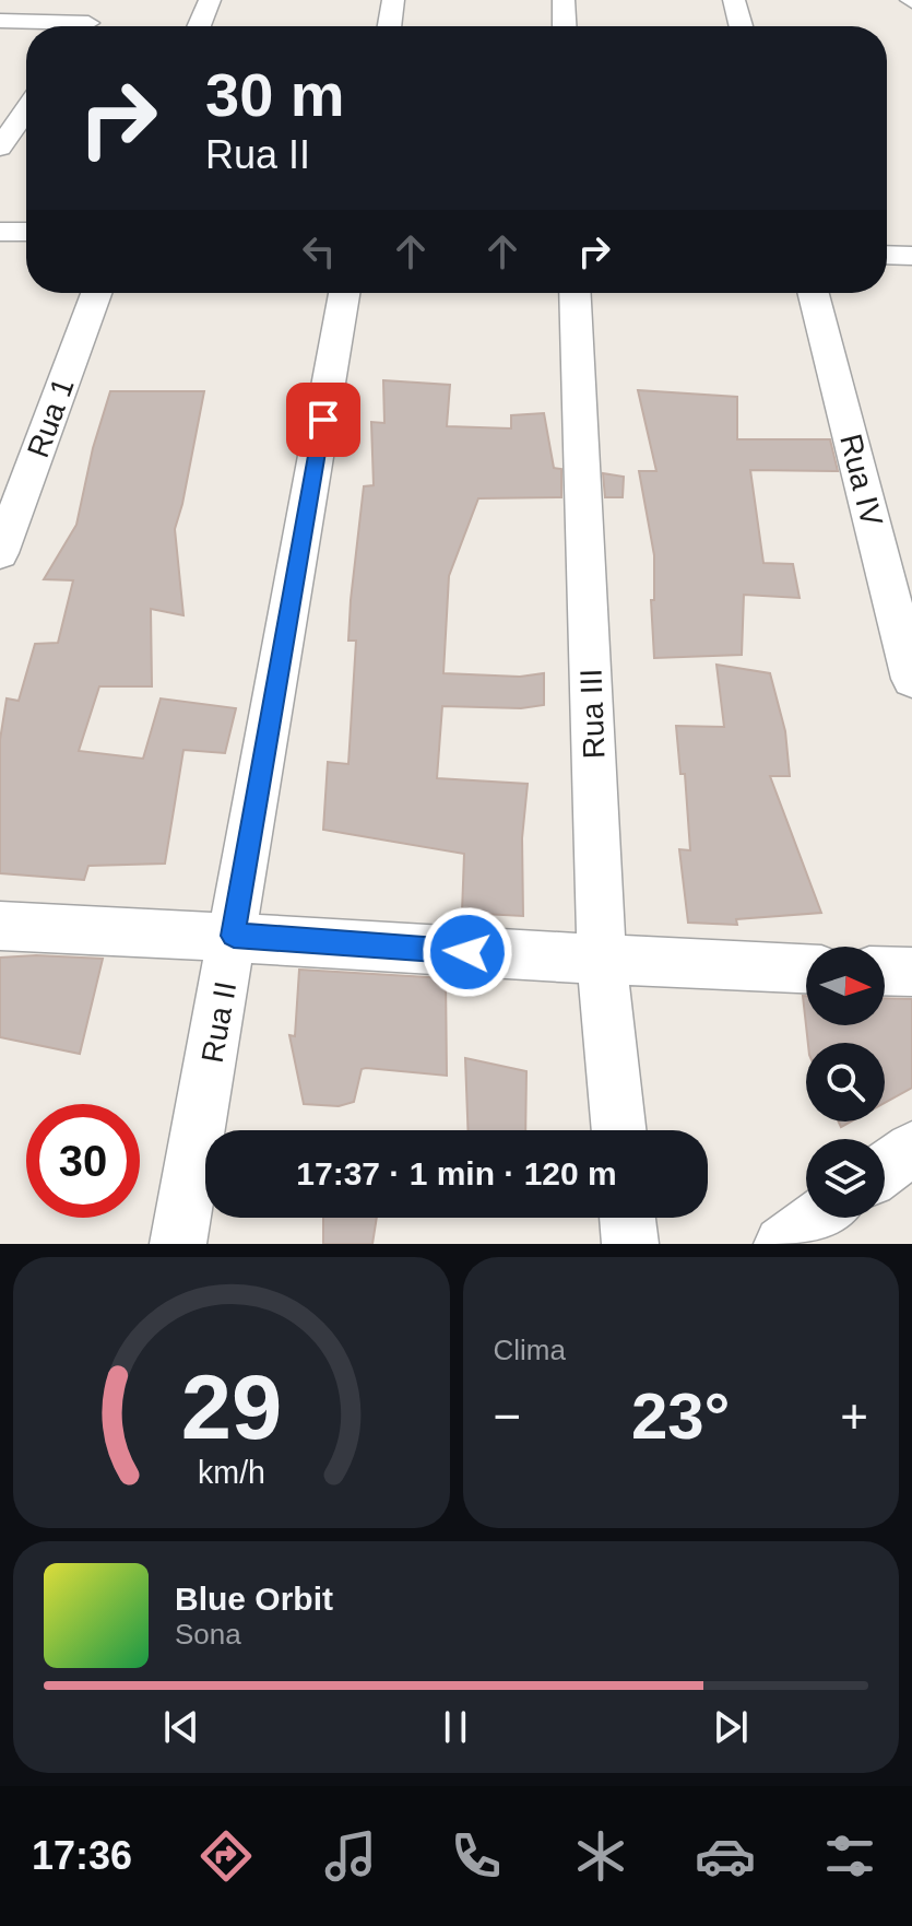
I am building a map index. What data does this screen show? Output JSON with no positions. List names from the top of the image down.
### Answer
{
  "streets": {
    "street": [
      "Rua 1",
      "Rua IV",
      "Rua III",
      "Rua II"
    ]
  },
  "north": "right",
  "page": {
    "turn": ["30 m", "Rua II"],
    "limit": "30",
    "trip": "17:37 · 1 min · 120 m",
    "tile": "Clima",
    "heat": ["−", "23°", "+"],
    "song": ["Blue Orbit", "Sona"],
    "tabs": "17:36",
    "gauge": ["29", "km/h"]
  }
}
